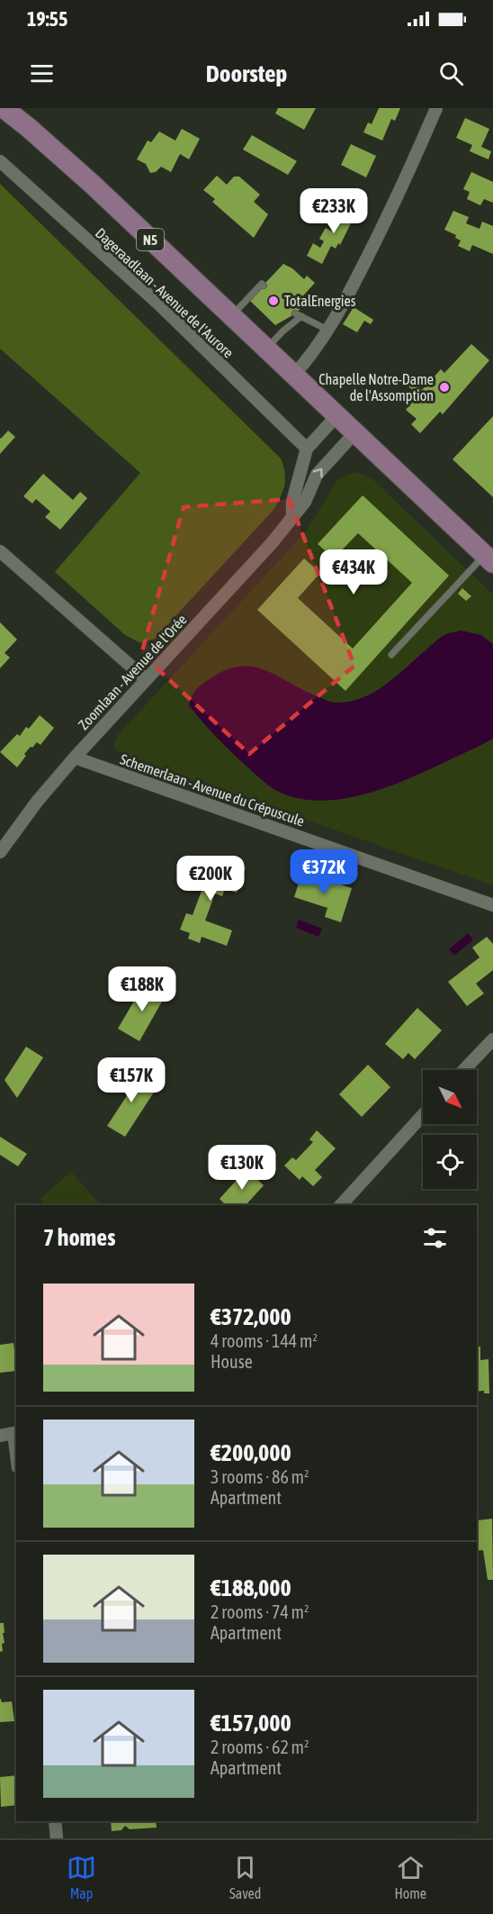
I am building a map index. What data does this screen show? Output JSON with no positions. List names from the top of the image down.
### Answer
{
  "streets": {
    "main road": ["N5"],
    "street": ["Dageraadlaan - Avenue de l'Aurore", "Zoomlaan - Avenue de l'Orée", "Schemerlaan - Avenue du Crépuscule"]
  },
  "crossings": [
    ["N5", "Zoomlaan - Avenue de l'Orée"],
    ["Zoomlaan - Avenue de l'Orée", "Schemerlaan - Avenue du Crépuscule"]
  ],
  "places": ["TotalEnergies", "Chapelle Notre-Dame de l'Assomption"],
  "north": "bottom right",
  "page": {
    "status": "19:55",
    "header": "Doorstep",
    "price": [
      "€233K",
      "€434K",
      "€372K",
      "€200K",
      "€188K",
      "€157K",
      "€130K"
    ],
    "heading": "7 homes",
    "list": [
      {
        "name": "€372,000",
        "note": "4 rooms · 144 m² · House"
      },
      {
        "name": "€200,000",
        "note": "3 rooms · 86 m² · Apartment"
      },
      {
        "name": "€188,000",
        "note": "2 rooms · 74 m² · Apartment"
      },
      {
        "name": "€157,000",
        "note": "2 rooms · 62 m² · Apartment"
      }
    ],
    "tabs": ["Map", "Saved", "Home"]
  }
}
